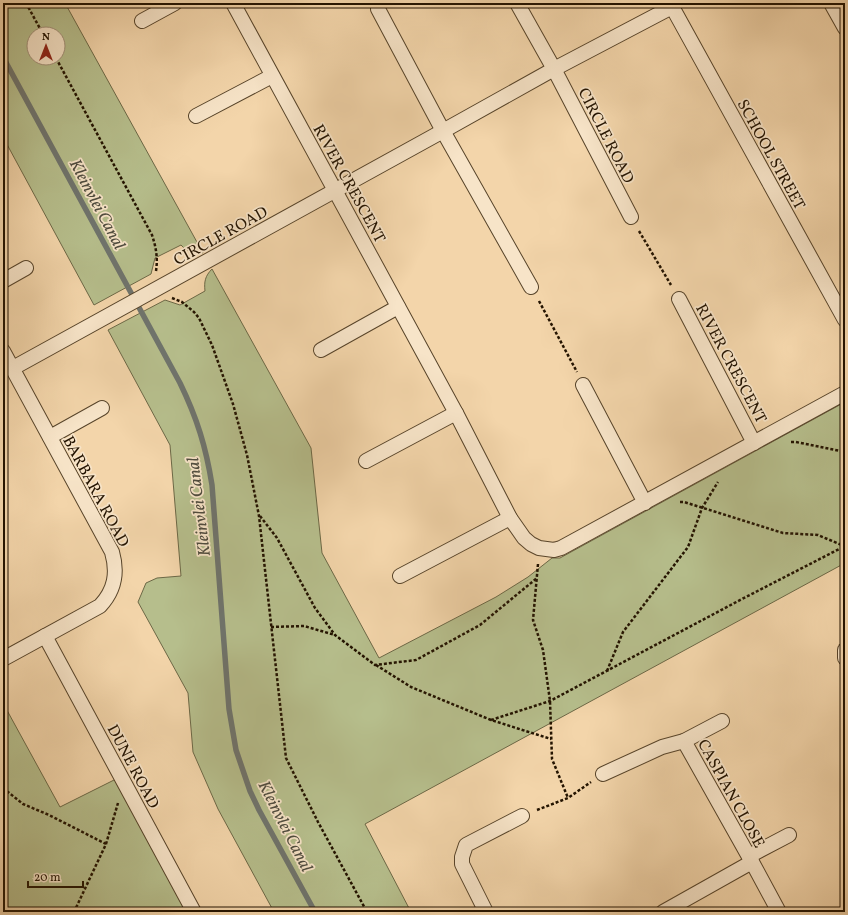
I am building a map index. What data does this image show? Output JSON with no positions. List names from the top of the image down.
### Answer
{
  "streets": {
    "street": [
      "CIRCLE ROAD",
      "SCHOOL STREET",
      "RIVER CRESCENT",
      "BARBARA ROAD",
      "DUNE ROAD",
      "CASPIAN CLOSE"
    ]
  },
  "crossings": [
    ["CIRCLE ROAD", "SCHOOL STREET"],
    ["CIRCLE ROAD", "RIVER CRESCENT"],
    ["CIRCLE ROAD", "BARBARA ROAD"],
    ["BARBARA ROAD", "DUNE ROAD"]
  ],
  "water": ["Kleinvlei Canal"],
  "scale_bar": "20 m",
  "north": "top"
}
